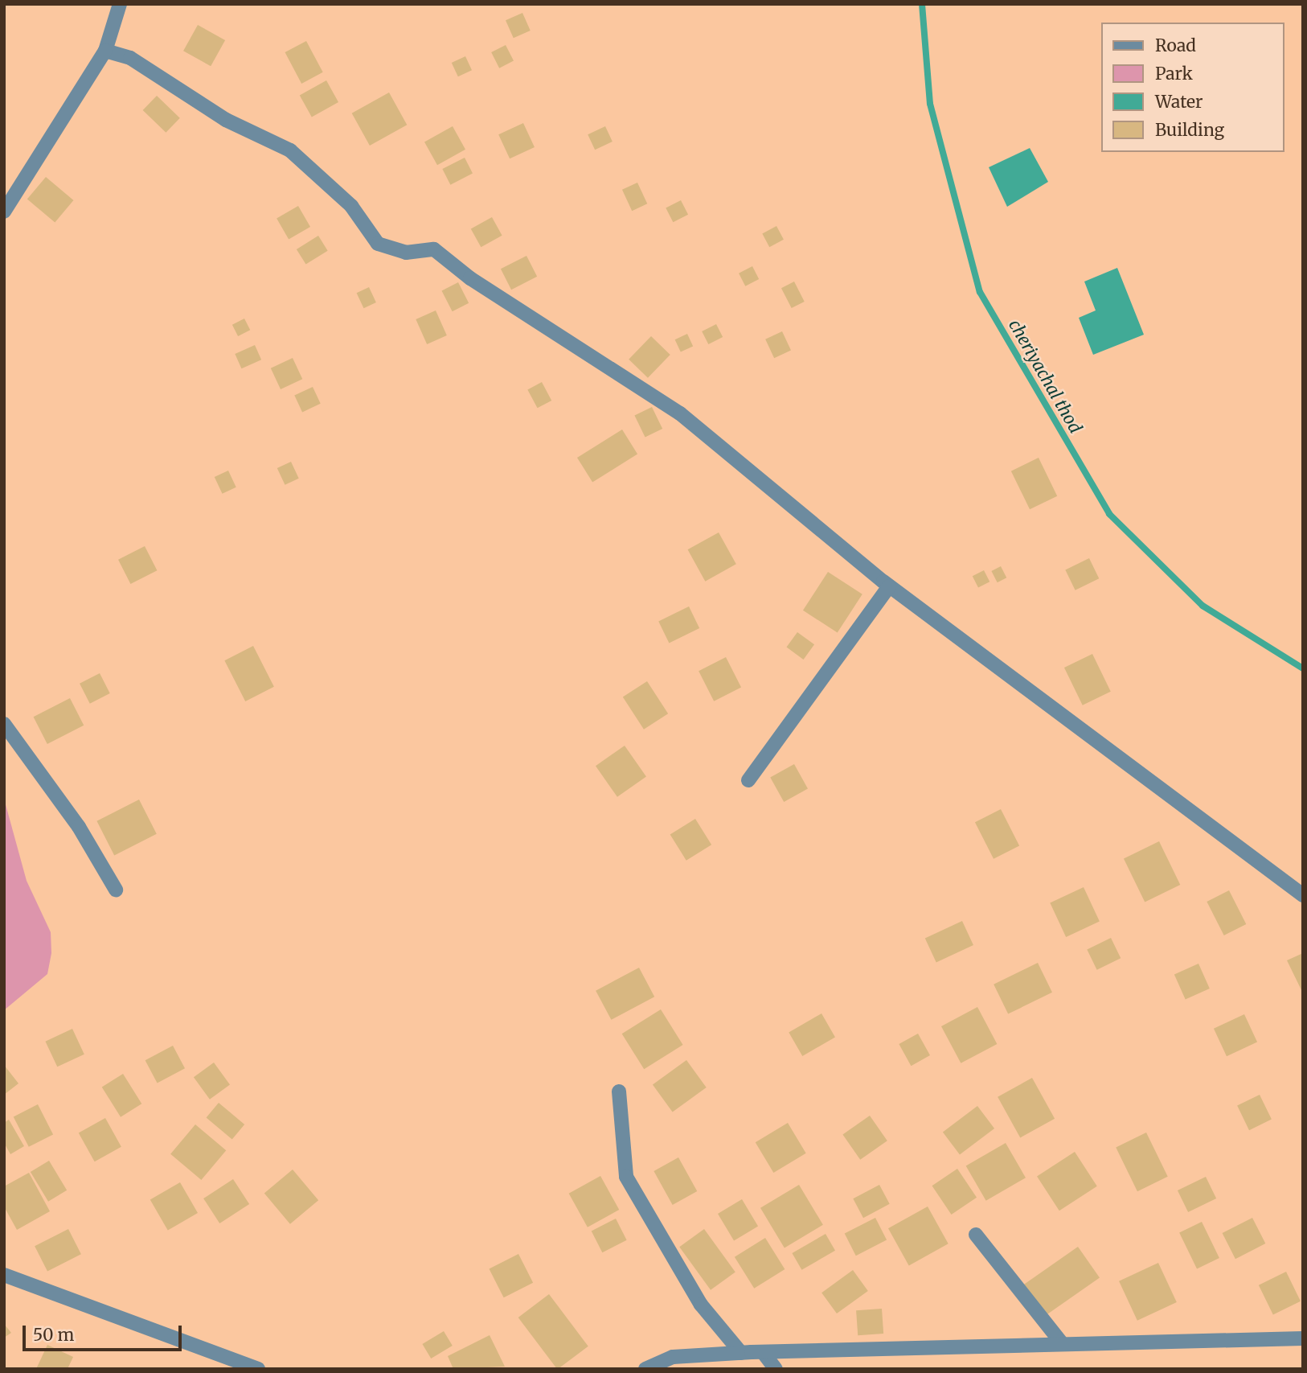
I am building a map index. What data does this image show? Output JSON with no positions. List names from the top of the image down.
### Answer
{
  "water": ["cheriyachal thod"],
  "legend": [
    "Road",
    "Park",
    "Water",
    "Building"
  ],
  "scale_bar": "50 m"
}
